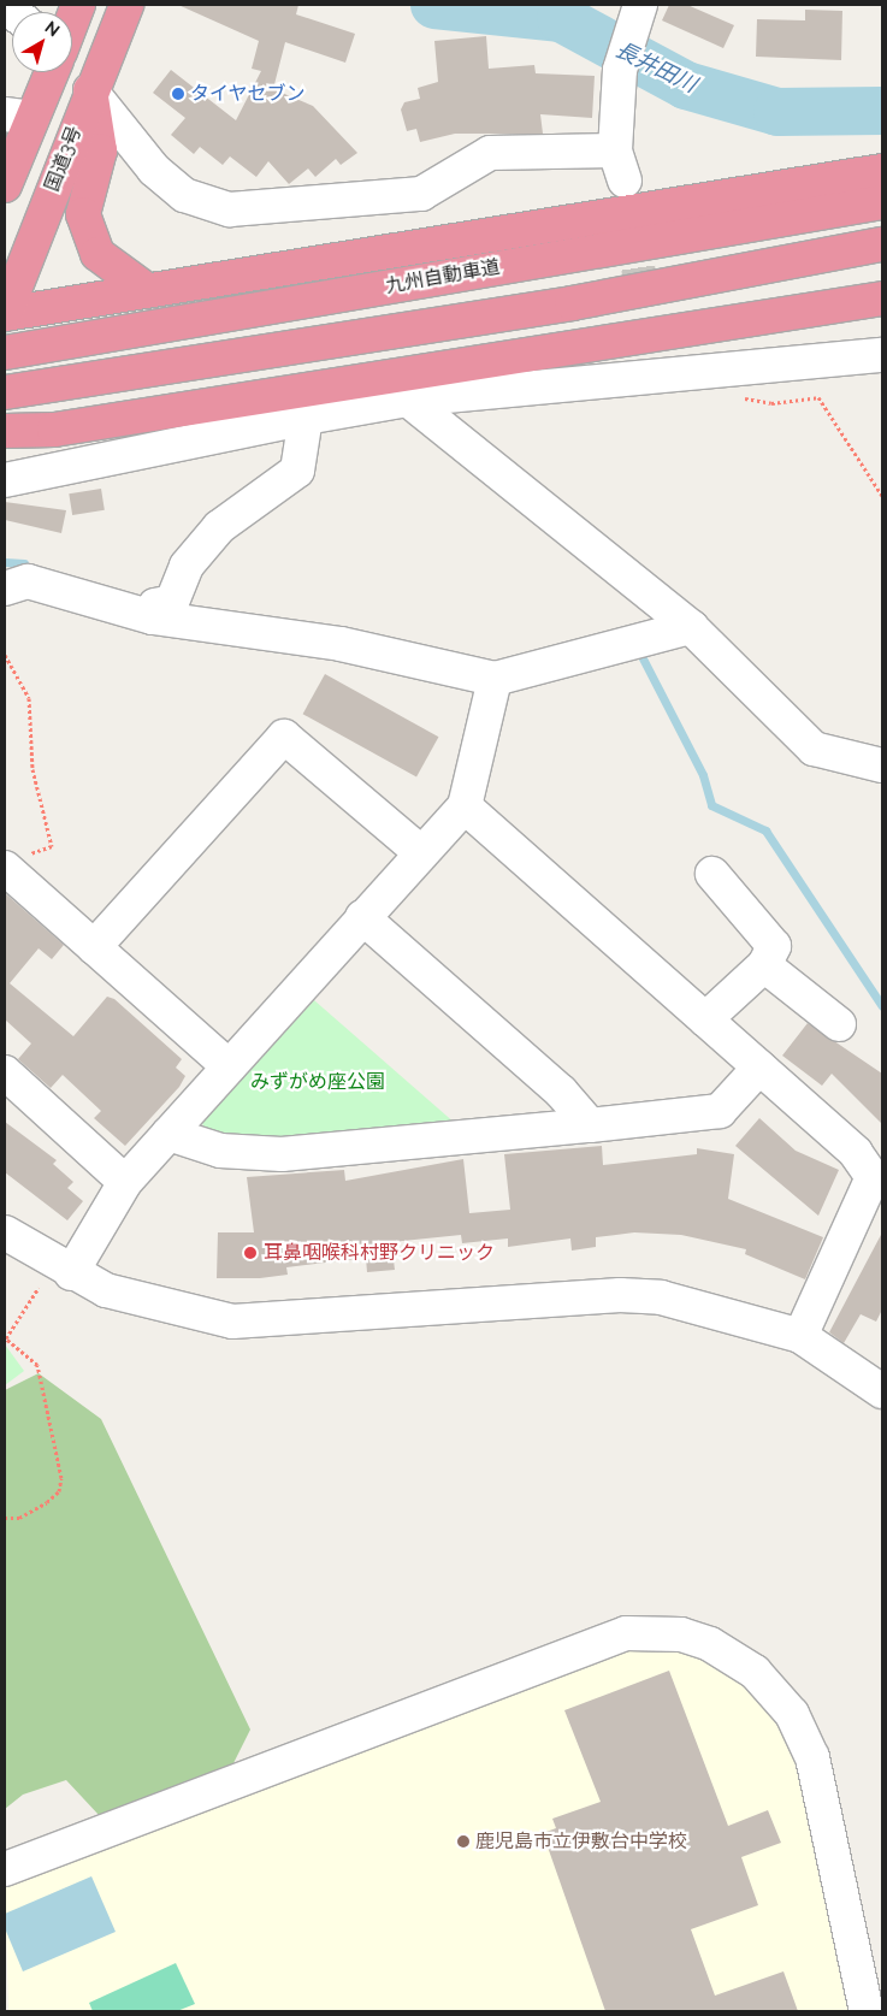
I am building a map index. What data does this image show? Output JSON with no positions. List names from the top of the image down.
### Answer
{
  "streets": {
    "highway": ["国道3号", "九州自動車道"]
  },
  "water": ["長井田川"],
  "parks": ["みずがめ座公園"],
  "places": ["タイヤセブン", "耳鼻咽喉科村野クリニック", "鹿児島市立伊敷台中学校"],
  "north": "top right"
}
